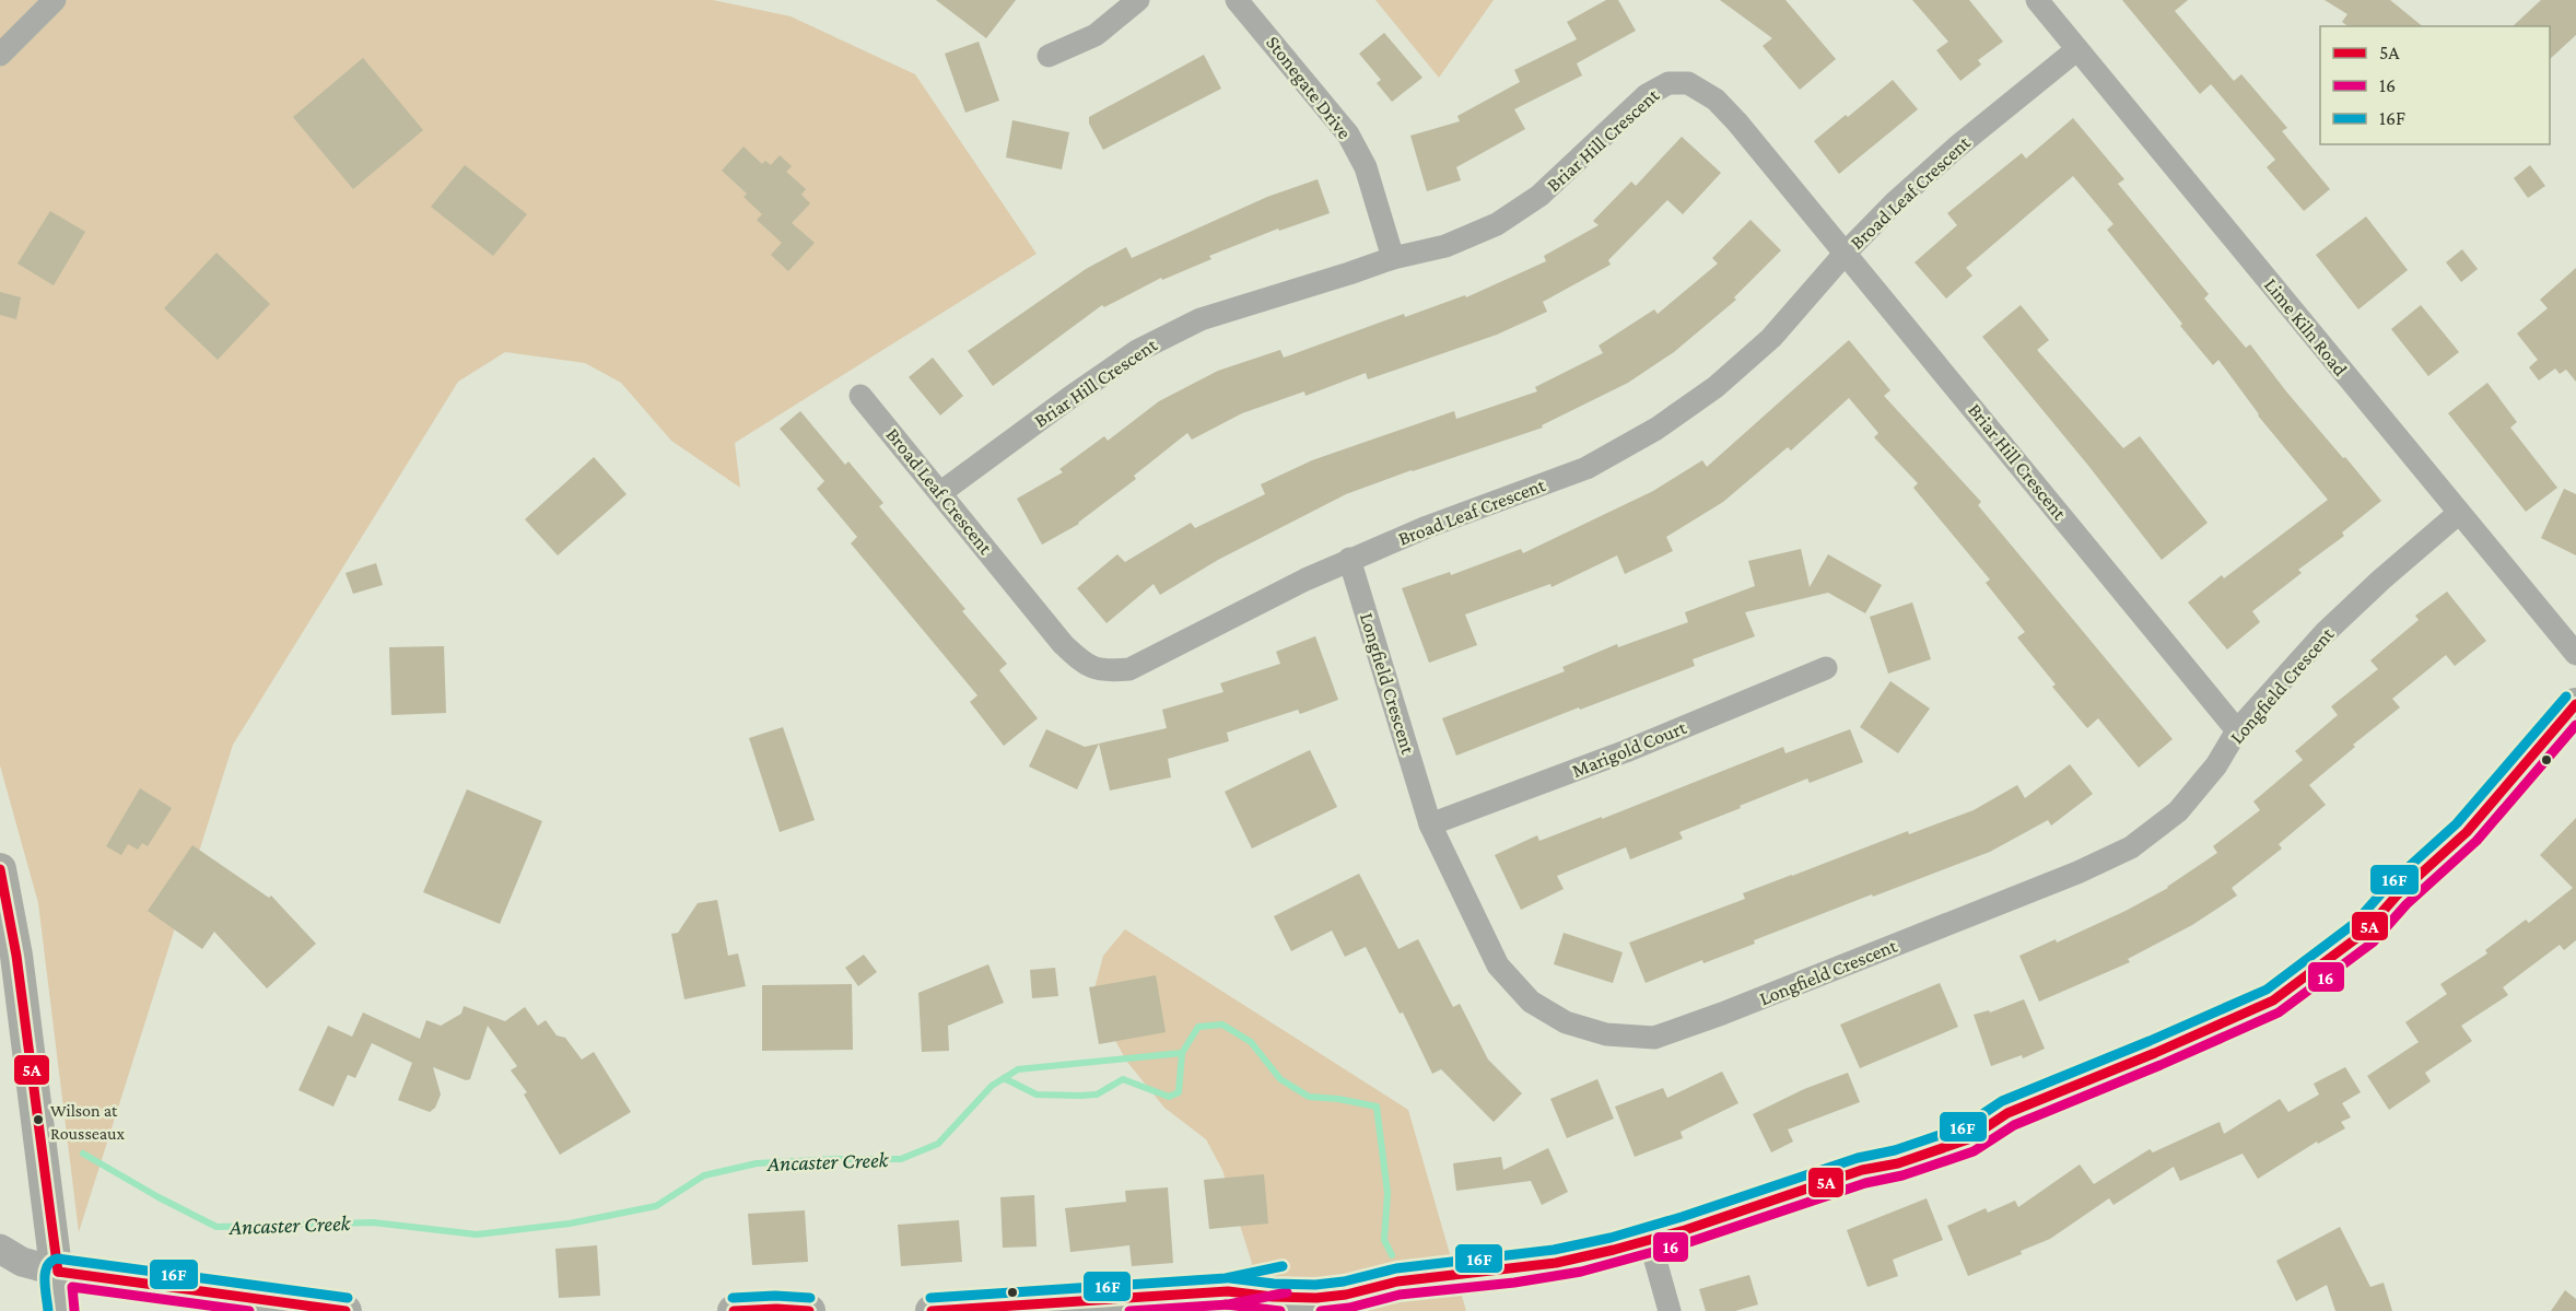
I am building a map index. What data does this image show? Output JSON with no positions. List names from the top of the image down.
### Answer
{
  "streets": {
    "street": [
      "Stonegate Drive",
      "Briar Hill Crescent",
      "Broad Leaf Crescent",
      "Lime Kiln Road",
      "Longfield Crescent",
      "Marigold Court"
    ]
  },
  "crossings": [
    ["Stonegate Drive", "Briar Hill Crescent"],
    ["Briar Hill Crescent", "Broad Leaf Crescent"],
    ["Briar Hill Crescent", "Longfield Crescent"],
    ["Broad Leaf Crescent", "Lime Kiln Road"],
    ["Broad Leaf Crescent", "Longfield Crescent"],
    ["Lime Kiln Road", "Longfield Crescent"],
    ["Longfield Crescent", "Marigold Court"]
  ],
  "water": ["Ancaster Creek"],
  "places": ["Wilson at Rousseaux"],
  "lines": ["transit line 16F", "transit line 5A", "transit line 16"],
  "legend": ["5A", "16", "16F"]
}
